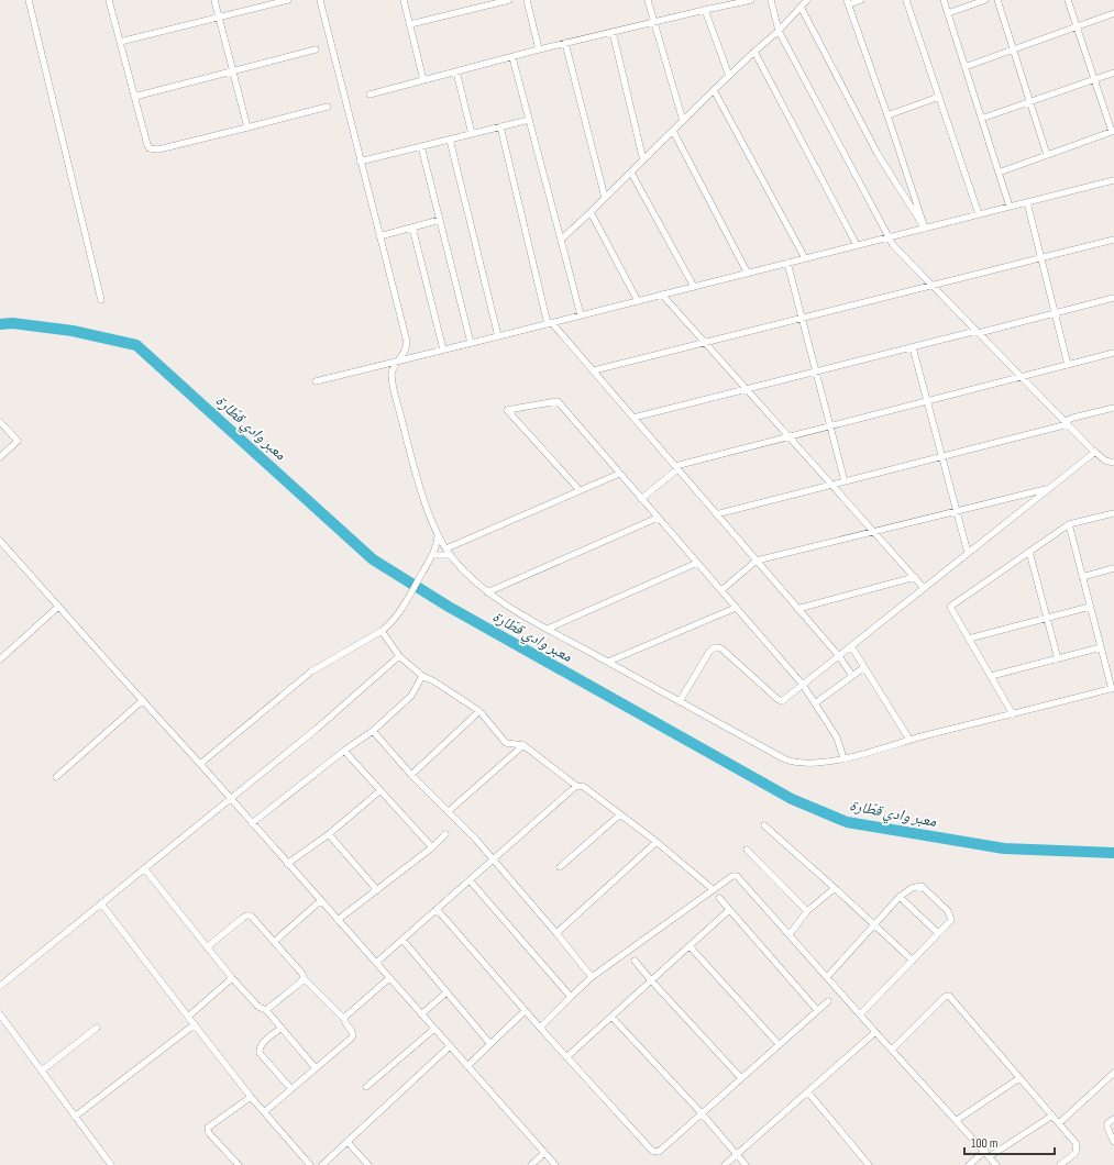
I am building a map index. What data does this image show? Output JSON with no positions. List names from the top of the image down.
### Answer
{
  "water": ["معبر وادي قطّارة"],
  "scale_bar": "100 m"
}
